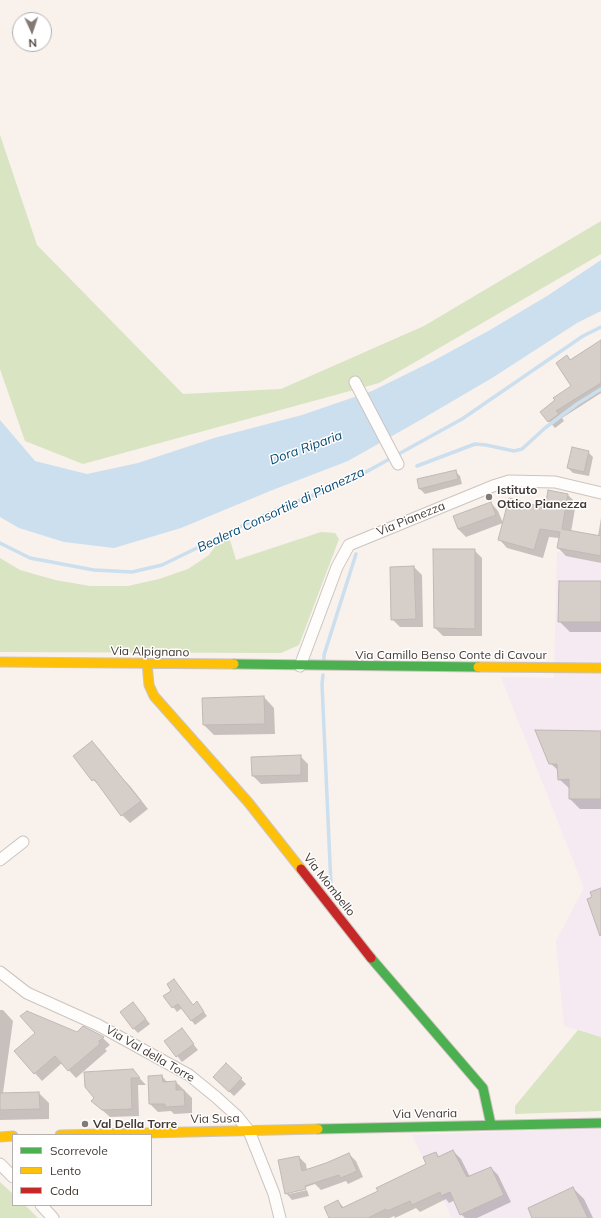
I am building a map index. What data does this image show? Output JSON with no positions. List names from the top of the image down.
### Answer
{
  "streets": {
    "street": [
      "Via Pianezza",
      "Via Alpignano",
      "Via Camillo Benso Conte di Cavour",
      "Via Mombello",
      "Via Val della Torre",
      "Via Venaria",
      "Via Susa"
    ]
  },
  "crossings": [
    ["Via Pianezza", "Via Alpignano"],
    ["Via Pianezza", "Via Camillo Benso Conte di Cavour"],
    ["Via Alpignano", "Via Camillo Benso Conte di Cavour"],
    ["Via Alpignano", "Via Mombello"],
    ["Via Mombello", "Via Venaria"],
    ["Via Val della Torre", "Via Venaria"],
    ["Via Val della Torre", "Via Susa"],
    ["Via Venaria", "Via Susa"]
  ],
  "water": ["Dora Riparia", "Bealera Consortile di Pianezza"],
  "places": ["Istituto Ottico Pianezza", "Val Della Torre"],
  "legend": ["Scorrevole", "Lento", "Coda"],
  "north": "bottom"
}
